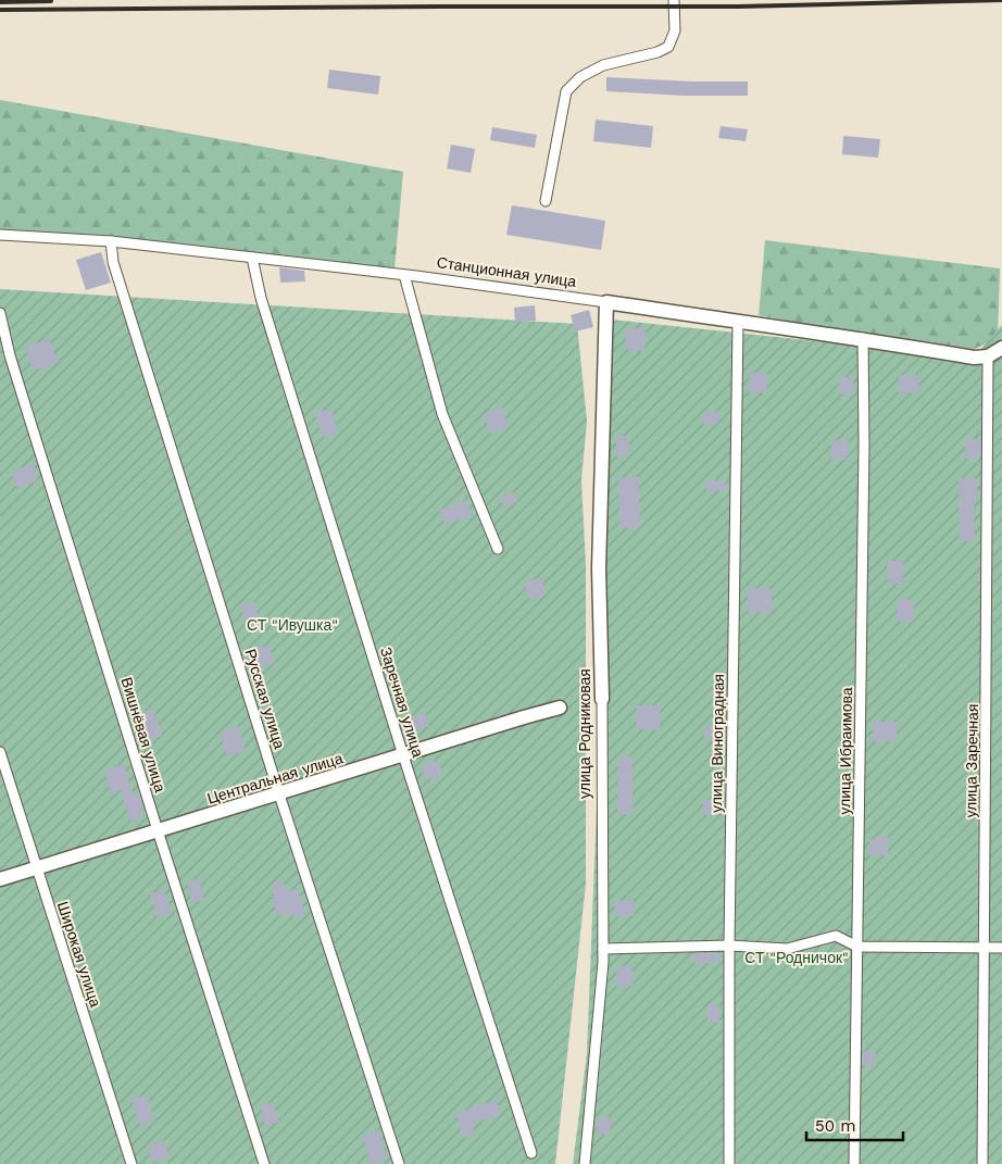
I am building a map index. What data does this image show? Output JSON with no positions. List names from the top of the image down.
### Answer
{
  "streets": {
    "street": [
      "Станционная улица",
      "Русская улица",
      "Заречная улица",
      "улица Родниковая",
      "Вишнёвая улица",
      "улица Виноградная",
      "улица Ибраимова",
      "улица Заречная",
      "Центральная улица",
      "Широкая улица"
    ]
  },
  "crossings": [
    ["Станционная улица", "Русская улица"],
    ["Станционная улица", "Заречная улица"],
    ["Станционная улица", "улица Родниковая"],
    ["Станционная улица", "улица Виноградная"],
    ["Станционная улица", "улица Ибраимова"],
    ["Станционная улица", "улица Заречная"],
    ["Русская улица", "Центральная улица"],
    ["Заречная улица", "Центральная улица"],
    ["Вишнёвая улица", "Центральная улица"],
    ["Центральная улица", "Широкая улица"]
  ],
  "parks": ["СТ \"Ивушка\"", "СТ \"Родничок\""],
  "scale_bar": "50 m"
}
